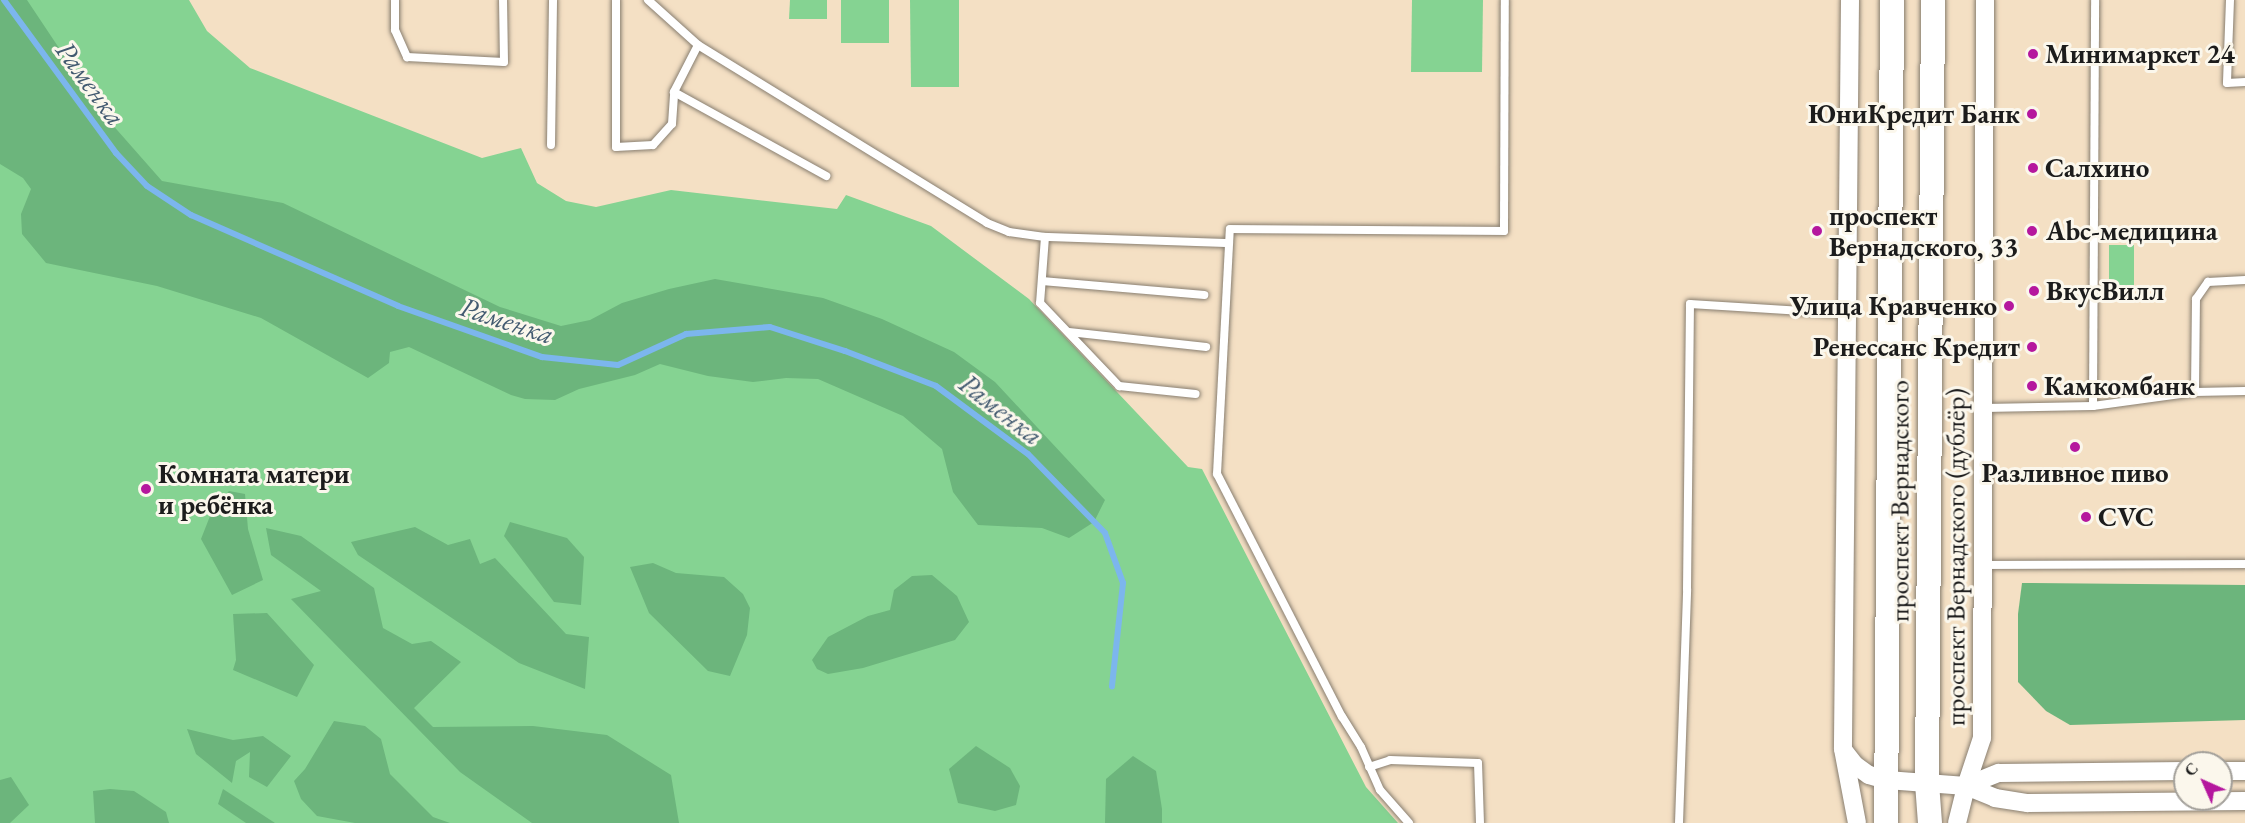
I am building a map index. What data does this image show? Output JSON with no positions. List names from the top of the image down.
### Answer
{
  "streets": {
    "main road": ["проспект Вернадского"],
    "street": ["проспект Вернадского (дублёр)"]
  },
  "water": ["Раменка"],
  "places": [
    "Минимаркет 24",
    "ЮниКредит Банк",
    "Салхино",
    "проспект Вернадского, 33",
    "Abc-медицина",
    "ВкусВилл",
    "Улица Кравченко",
    "Ренессанс Кредит",
    "Камкомбанк",
    "Разливное пиво",
    "Комната матери и ребёнка",
    "CVC"
  ],
  "north": "top left"
}
